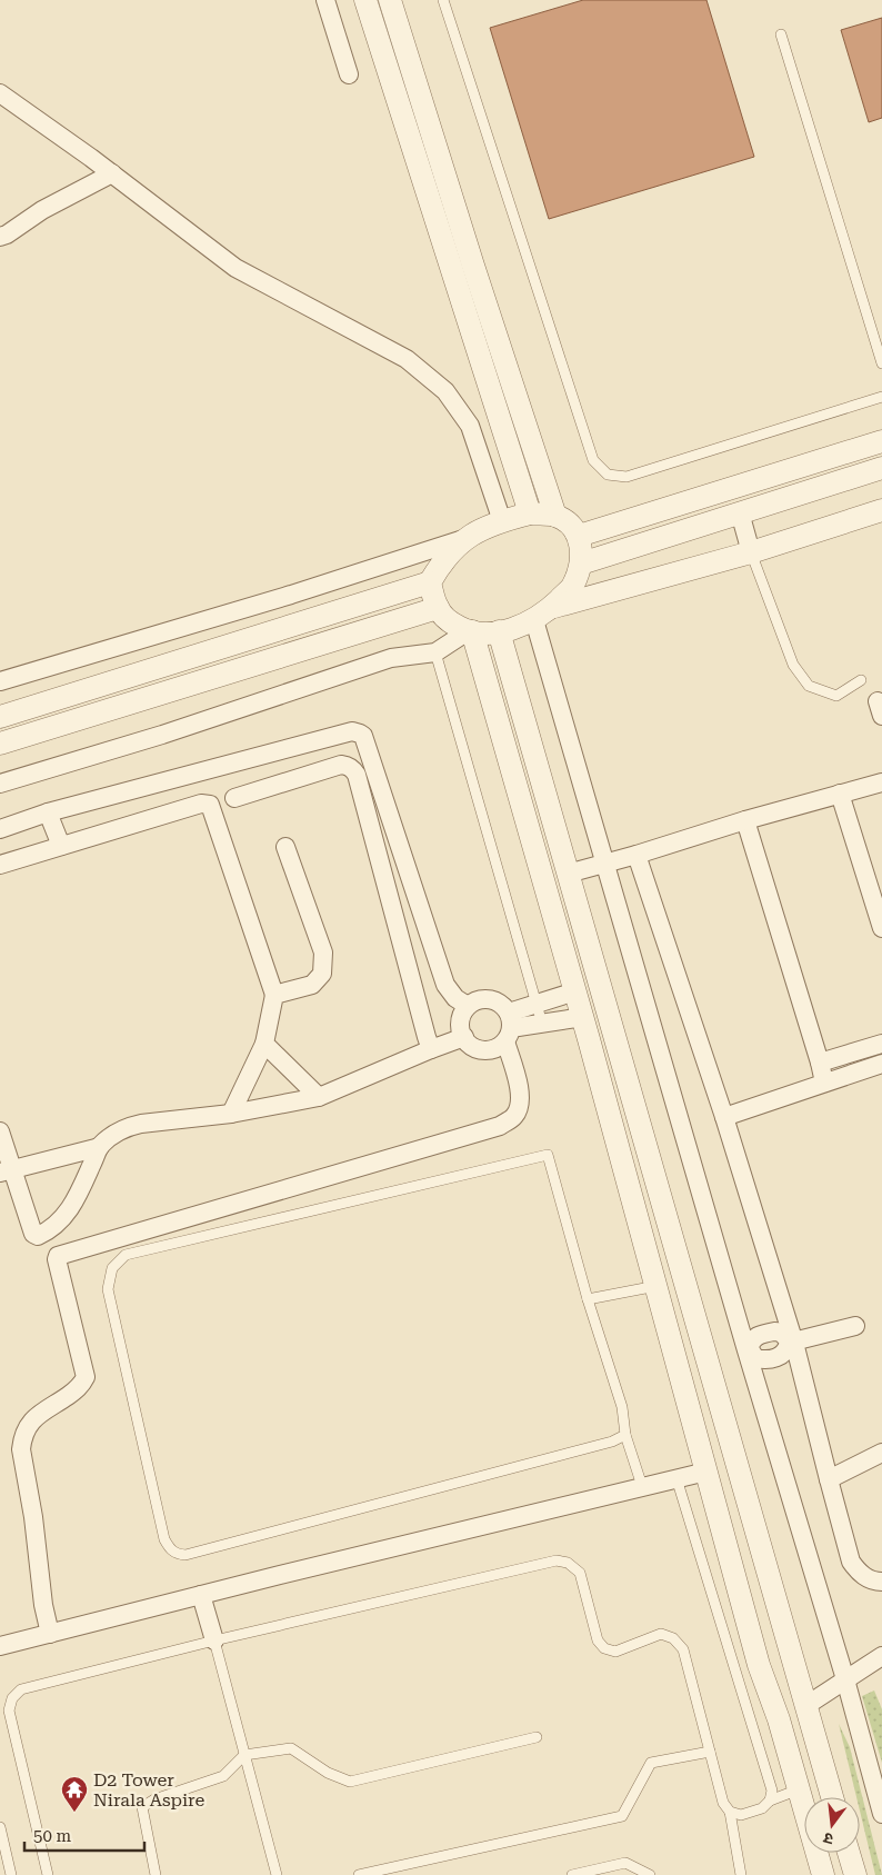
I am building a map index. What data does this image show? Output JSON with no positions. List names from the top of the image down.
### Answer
{
  "places": {
    "temple": ["D2 Tower Nirala Aspire"]
  },
  "scale_bar": "50 m",
  "north": "bottom"
}
